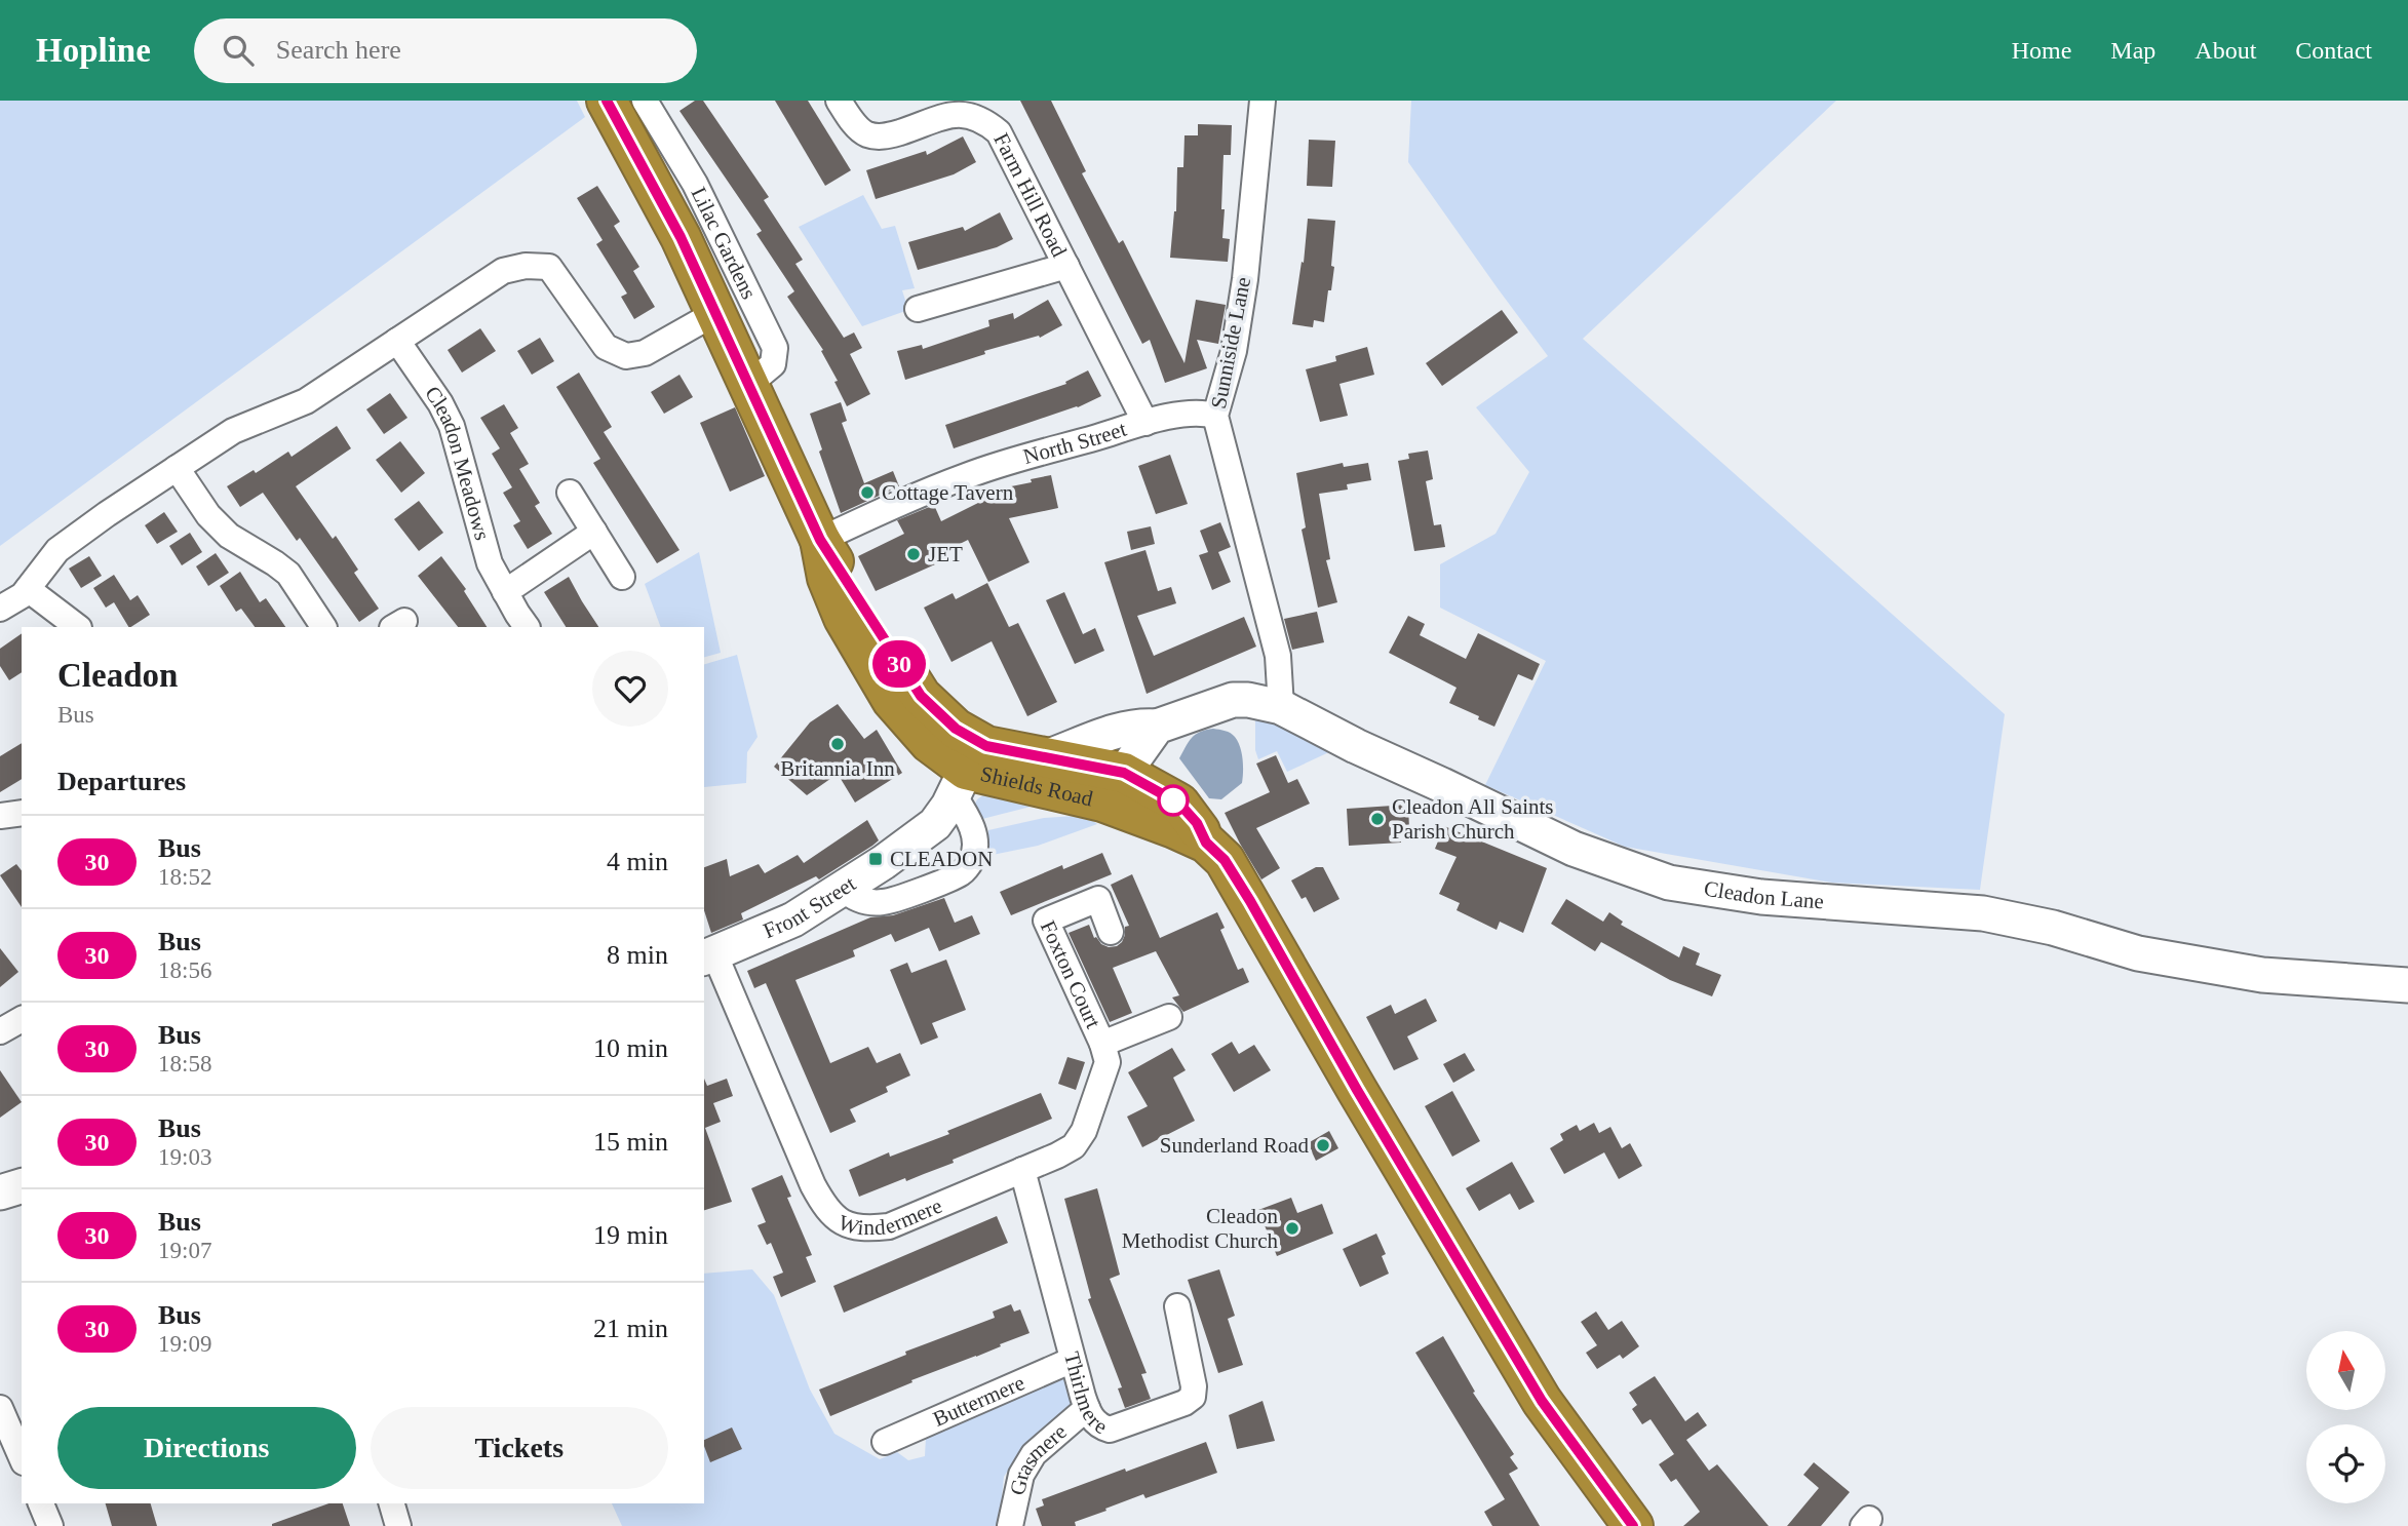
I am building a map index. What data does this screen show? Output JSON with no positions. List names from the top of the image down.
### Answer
{
  "streets": {
    "highway": ["Shields Road"],
    "street": [
      "Farm Hill Road",
      "Lilac Gardens",
      "Sunniside Lane",
      "North Street",
      "Cleadon Meadows",
      "Cleadon Lane",
      "Front Street",
      "Foxton Court",
      "Windermere",
      "Thirlmere",
      "Buttermere",
      "Grasmere"
    ]
  },
  "crossings": [
    ["Farm Hill Road", "North Street"],
    ["Lilac Gardens", "Shields Road"],
    ["Sunniside Lane", "North Street"],
    ["Sunniside Lane", "Cleadon Lane"],
    ["North Street", "Shields Road"],
    ["Shields Road", "Cleadon Lane"],
    ["Shields Road", "Front Street"],
    ["Front Street", "Windermere"],
    ["Foxton Court", "Windermere"],
    ["Windermere", "Thirlmere"],
    ["Thirlmere", "Buttermere"],
    ["Thirlmere", "Grasmere"]
  ],
  "places": {
    "other": [
      "Cottage Tavern",
      "JET",
      "Britannia Inn",
      "Cleadon All Saints Parish Church",
      "Sunderland Road",
      "Cleadon Methodist Church"
    ],
    "transit": ["CLEADON"]
  },
  "lines": ["bus line 30"],
  "north": "top",
  "page": {
    "header": "Hopline",
    "search": "Search here",
    "nav": [
      "Home",
      "Map",
      "About",
      "Contact"
    ],
    "on_map": "30",
    "heading": [
      ["Cleadon", "Bus"],
      "Departures"
    ],
    "list": [
      {
        "mark": "30",
        "name": "Bus",
        "note": "18:52",
        "value": "4 min"
      },
      {
        "mark": "30",
        "name": "Bus",
        "note": "18:56",
        "value": "8 min"
      },
      {
        "mark": "30",
        "name": "Bus",
        "note": "18:58",
        "value": "10 min"
      },
      {
        "mark": "30",
        "name": "Bus",
        "note": "19:03",
        "value": "15 min"
      },
      {
        "mark": "30",
        "name": "Bus",
        "note": "19:07",
        "value": "19 min"
      },
      {
        "mark": "30",
        "name": "Bus",
        "note": "19:09",
        "value": "21 min"
      }
    ],
    "buttons": ["Directions", "Tickets"]
  }
}
